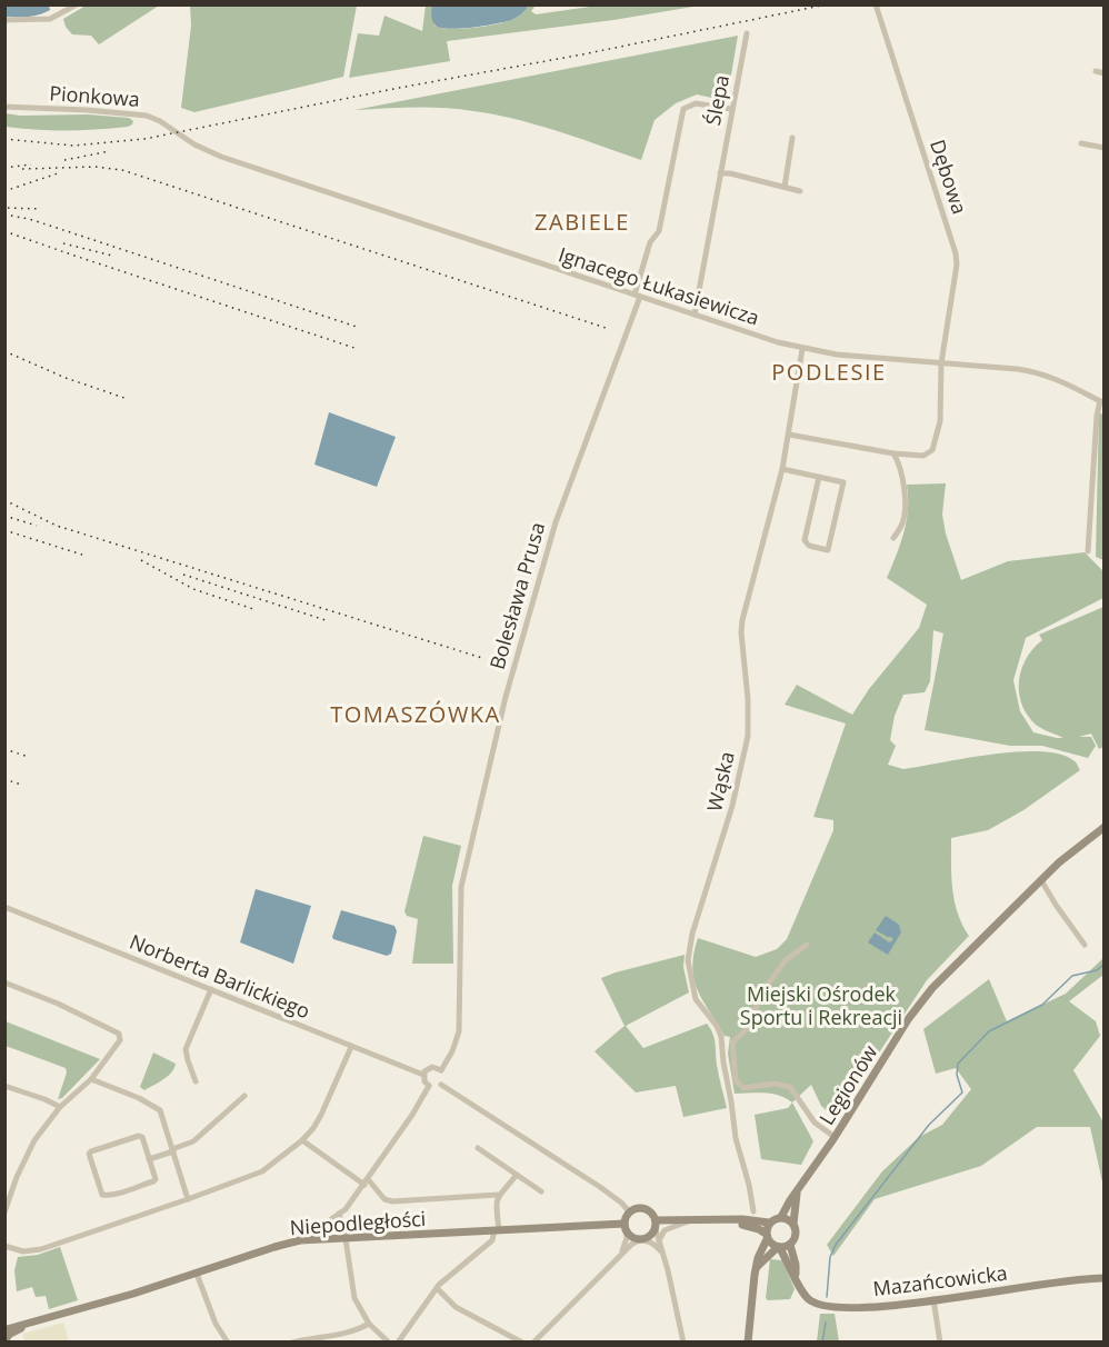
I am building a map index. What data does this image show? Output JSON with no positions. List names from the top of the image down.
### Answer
{
  "streets": {
    "street": [
      "Pionkowa",
      "Ślepa",
      "Dębowa",
      "Ignacego Łukasiewicza",
      "Bolesława Prusa",
      "Wąska",
      "Norberta Barlickiego",
      "Legionów",
      "Niepodległości",
      "Mazańcowicka"
    ]
  },
  "crossings": [
    ["Pionkowa", "Ignacego Łukasiewicza"],
    ["Ślepa", "Ignacego Łukasiewicza"],
    ["Ślepa", "Bolesława Prusa"],
    ["Dębowa", "Ignacego Łukasiewicza"],
    ["Ignacego Łukasiewicza", "Bolesława Prusa"],
    ["Ignacego Łukasiewicza", "Wąska"],
    ["Bolesława Prusa", "Norberta Barlickiego"],
    ["Legionów", "Mazańcowicka"]
  ],
  "districts": ["ZABIELE", "PODLESIE", "TOMASZÓWKA"],
  "parks": ["Miejski Ośrodek Sportu i Rekreacji"]
}
